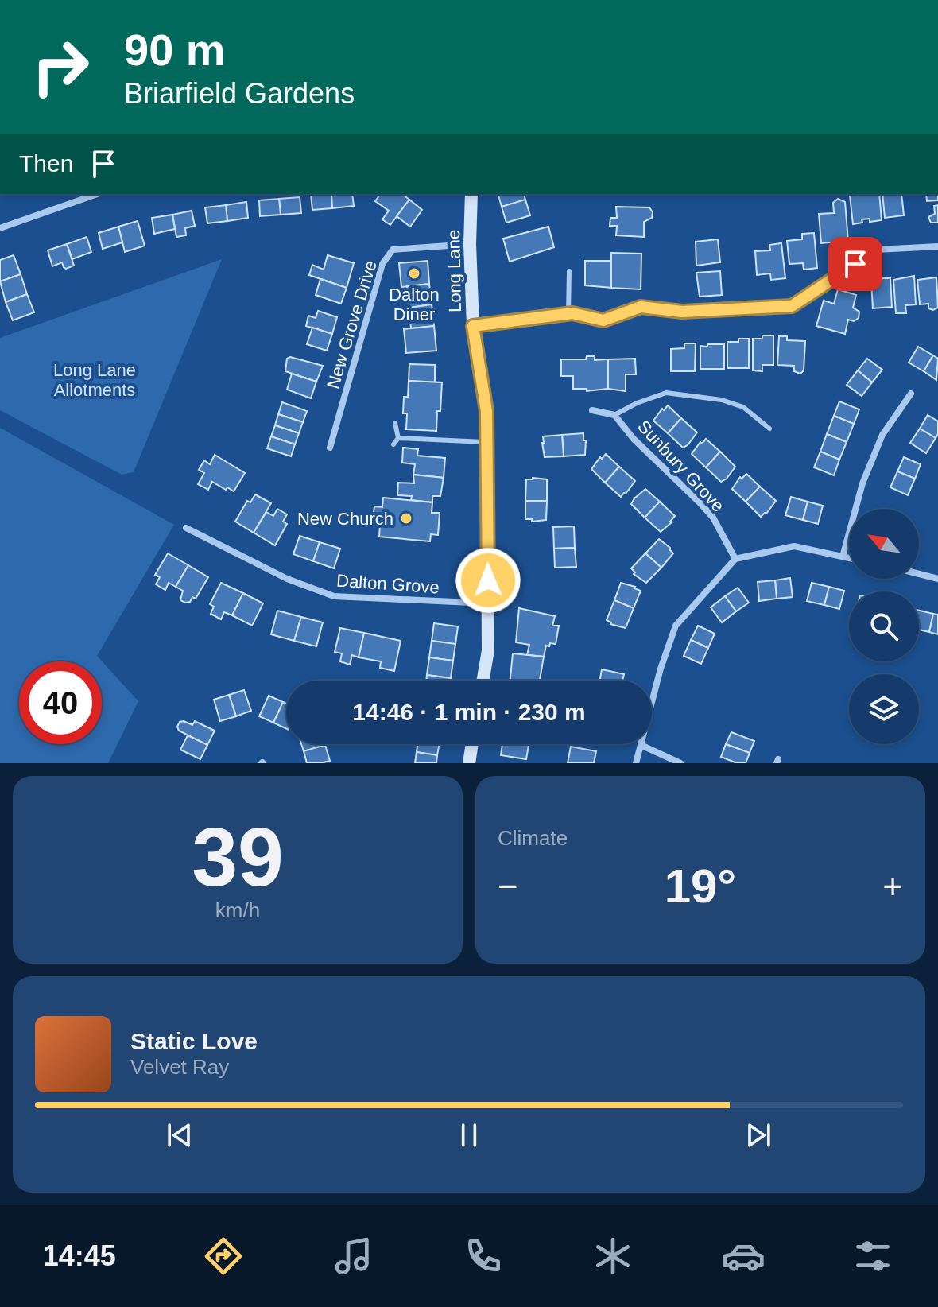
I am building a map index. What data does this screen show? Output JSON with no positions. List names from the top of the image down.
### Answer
{
  "streets": {
    "street": [
      "Long Lane",
      "New Grove Drive",
      "Sunbury Grove",
      "Dalton Grove"
    ]
  },
  "crossings": [
    ["Long Lane", "New Grove Drive"],
    ["Long Lane", "Dalton Grove"]
  ],
  "parks": ["Long Lane Allotments"],
  "places": ["Dalton Diner", "New Church"],
  "north": "top left",
  "page": {
    "turn": ["90 m", "Briarfield Gardens"],
    "then": "Then",
    "limit": "40",
    "trip": "14:46 · 1 min · 230 m",
    "tile": [
      ["39", "km/h"],
      "Climate"
    ],
    "heat": ["−", "19°", "+"],
    "song": ["Static Love", "Velvet Ray"],
    "tabs": "14:45"
  }
}
